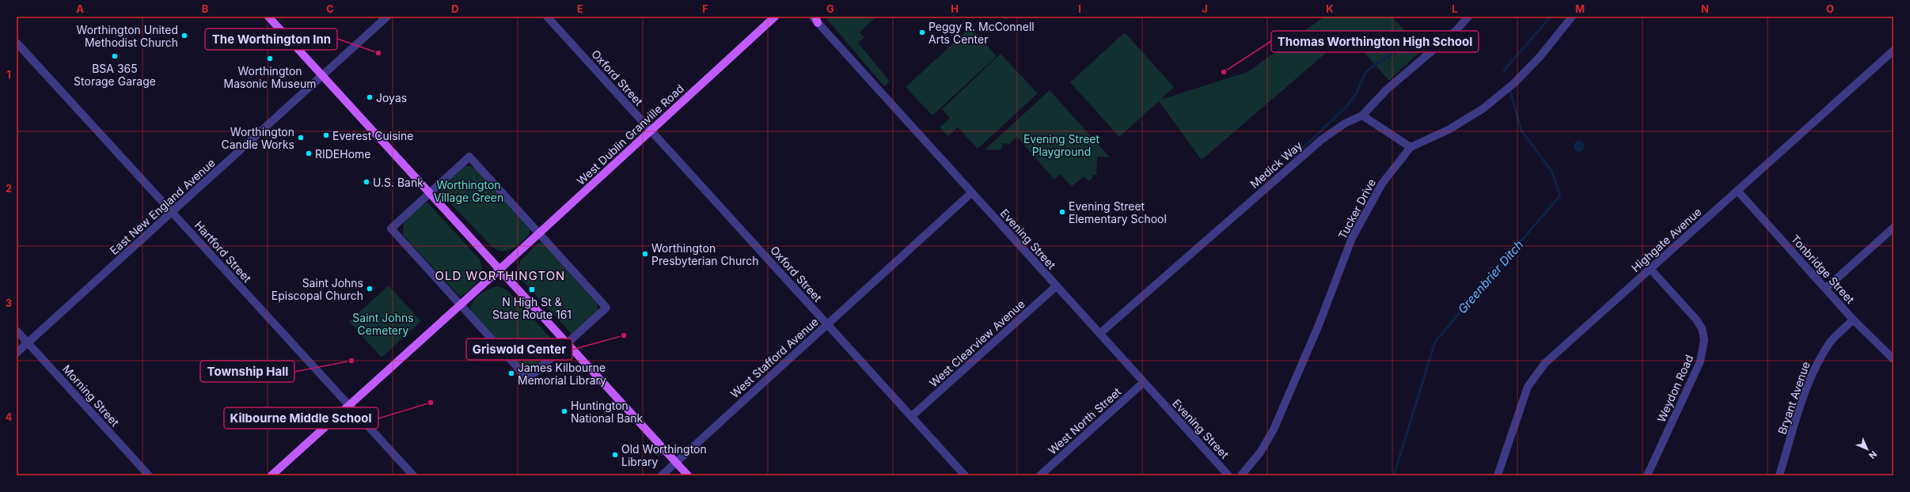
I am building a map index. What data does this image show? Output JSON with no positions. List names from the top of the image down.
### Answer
{
  "streets": {
    "main road": ["West Dublin Granville Road"],
    "street": [
      "Oxford Street",
      "Medick Way",
      "East New England Avenue",
      "Tucker Drive",
      "Evening Street",
      "Highgate Avenue",
      "Hartford Street",
      "Tonbridge Street",
      "West Clearview Avenue",
      "West Stafford Avenue",
      "Weydon Road",
      "Morning Street",
      "Bryant Avenue",
      "West North Street"
    ]
  },
  "crossings": [
    ["Oxford Street", "West Dublin Granville Road"],
    ["Oxford Street", "West Clearview Avenue"],
    ["Oxford Street", "West Stafford Avenue"],
    ["West Dublin Granville Road", "Hartford Street"],
    ["Medick Way", "Evening Street"],
    ["East New England Avenue", "Hartford Street"],
    ["East New England Avenue", "Morning Street"],
    ["Evening Street", "West Clearview Avenue"],
    ["Evening Street", "West Stafford Avenue"],
    ["Evening Street", "West North Street"],
    ["Highgate Avenue", "Tonbridge Street"],
    ["Highgate Avenue", "Weydon Road"],
    ["Tonbridge Street", "Bryant Avenue"]
  ],
  "districts": ["OLD WORTHINGTON"],
  "water": ["Greenbrier Ditch"],
  "parks": ["Evening Street Playground", "Worthington Village Green", "Saint Johns Cemetery"],
  "places": {
    "other": [
      "Peggy R. McConnell Arts Center",
      "Worthington United Methodist Church",
      "The Worthington Inn",
      "BSA 365 Storage Garage",
      "Worthington Masonic Museum",
      "Thomas Worthington High School",
      "Joyas",
      "Everest Cuisine",
      "Worthington Candle Works",
      "RIDEHome",
      "U.S. Bank",
      "Evening Street Elementary School",
      "Worthington Presbyterian Church",
      "Saint Johns Episcopal Church",
      "Griswold Center",
      "Township Hall",
      "James Kilbourne Memorial Library",
      "Kilbourne Middle School",
      "Huntington National Bank",
      "Old Worthington Library"
    ],
    "transit": ["N High St & State Route 161"]
  },
  "north": "bottom right",
  "grid": {
    "columns": [
      "A",
      "B",
      "C",
      "D",
      "E",
      "F",
      "G",
      "H",
      "I",
      "J",
      "K",
      "L",
      "M",
      "N",
      "O"
    ],
    "rows": [
      "1",
      "2",
      "3",
      "4"
    ]
  }
}
